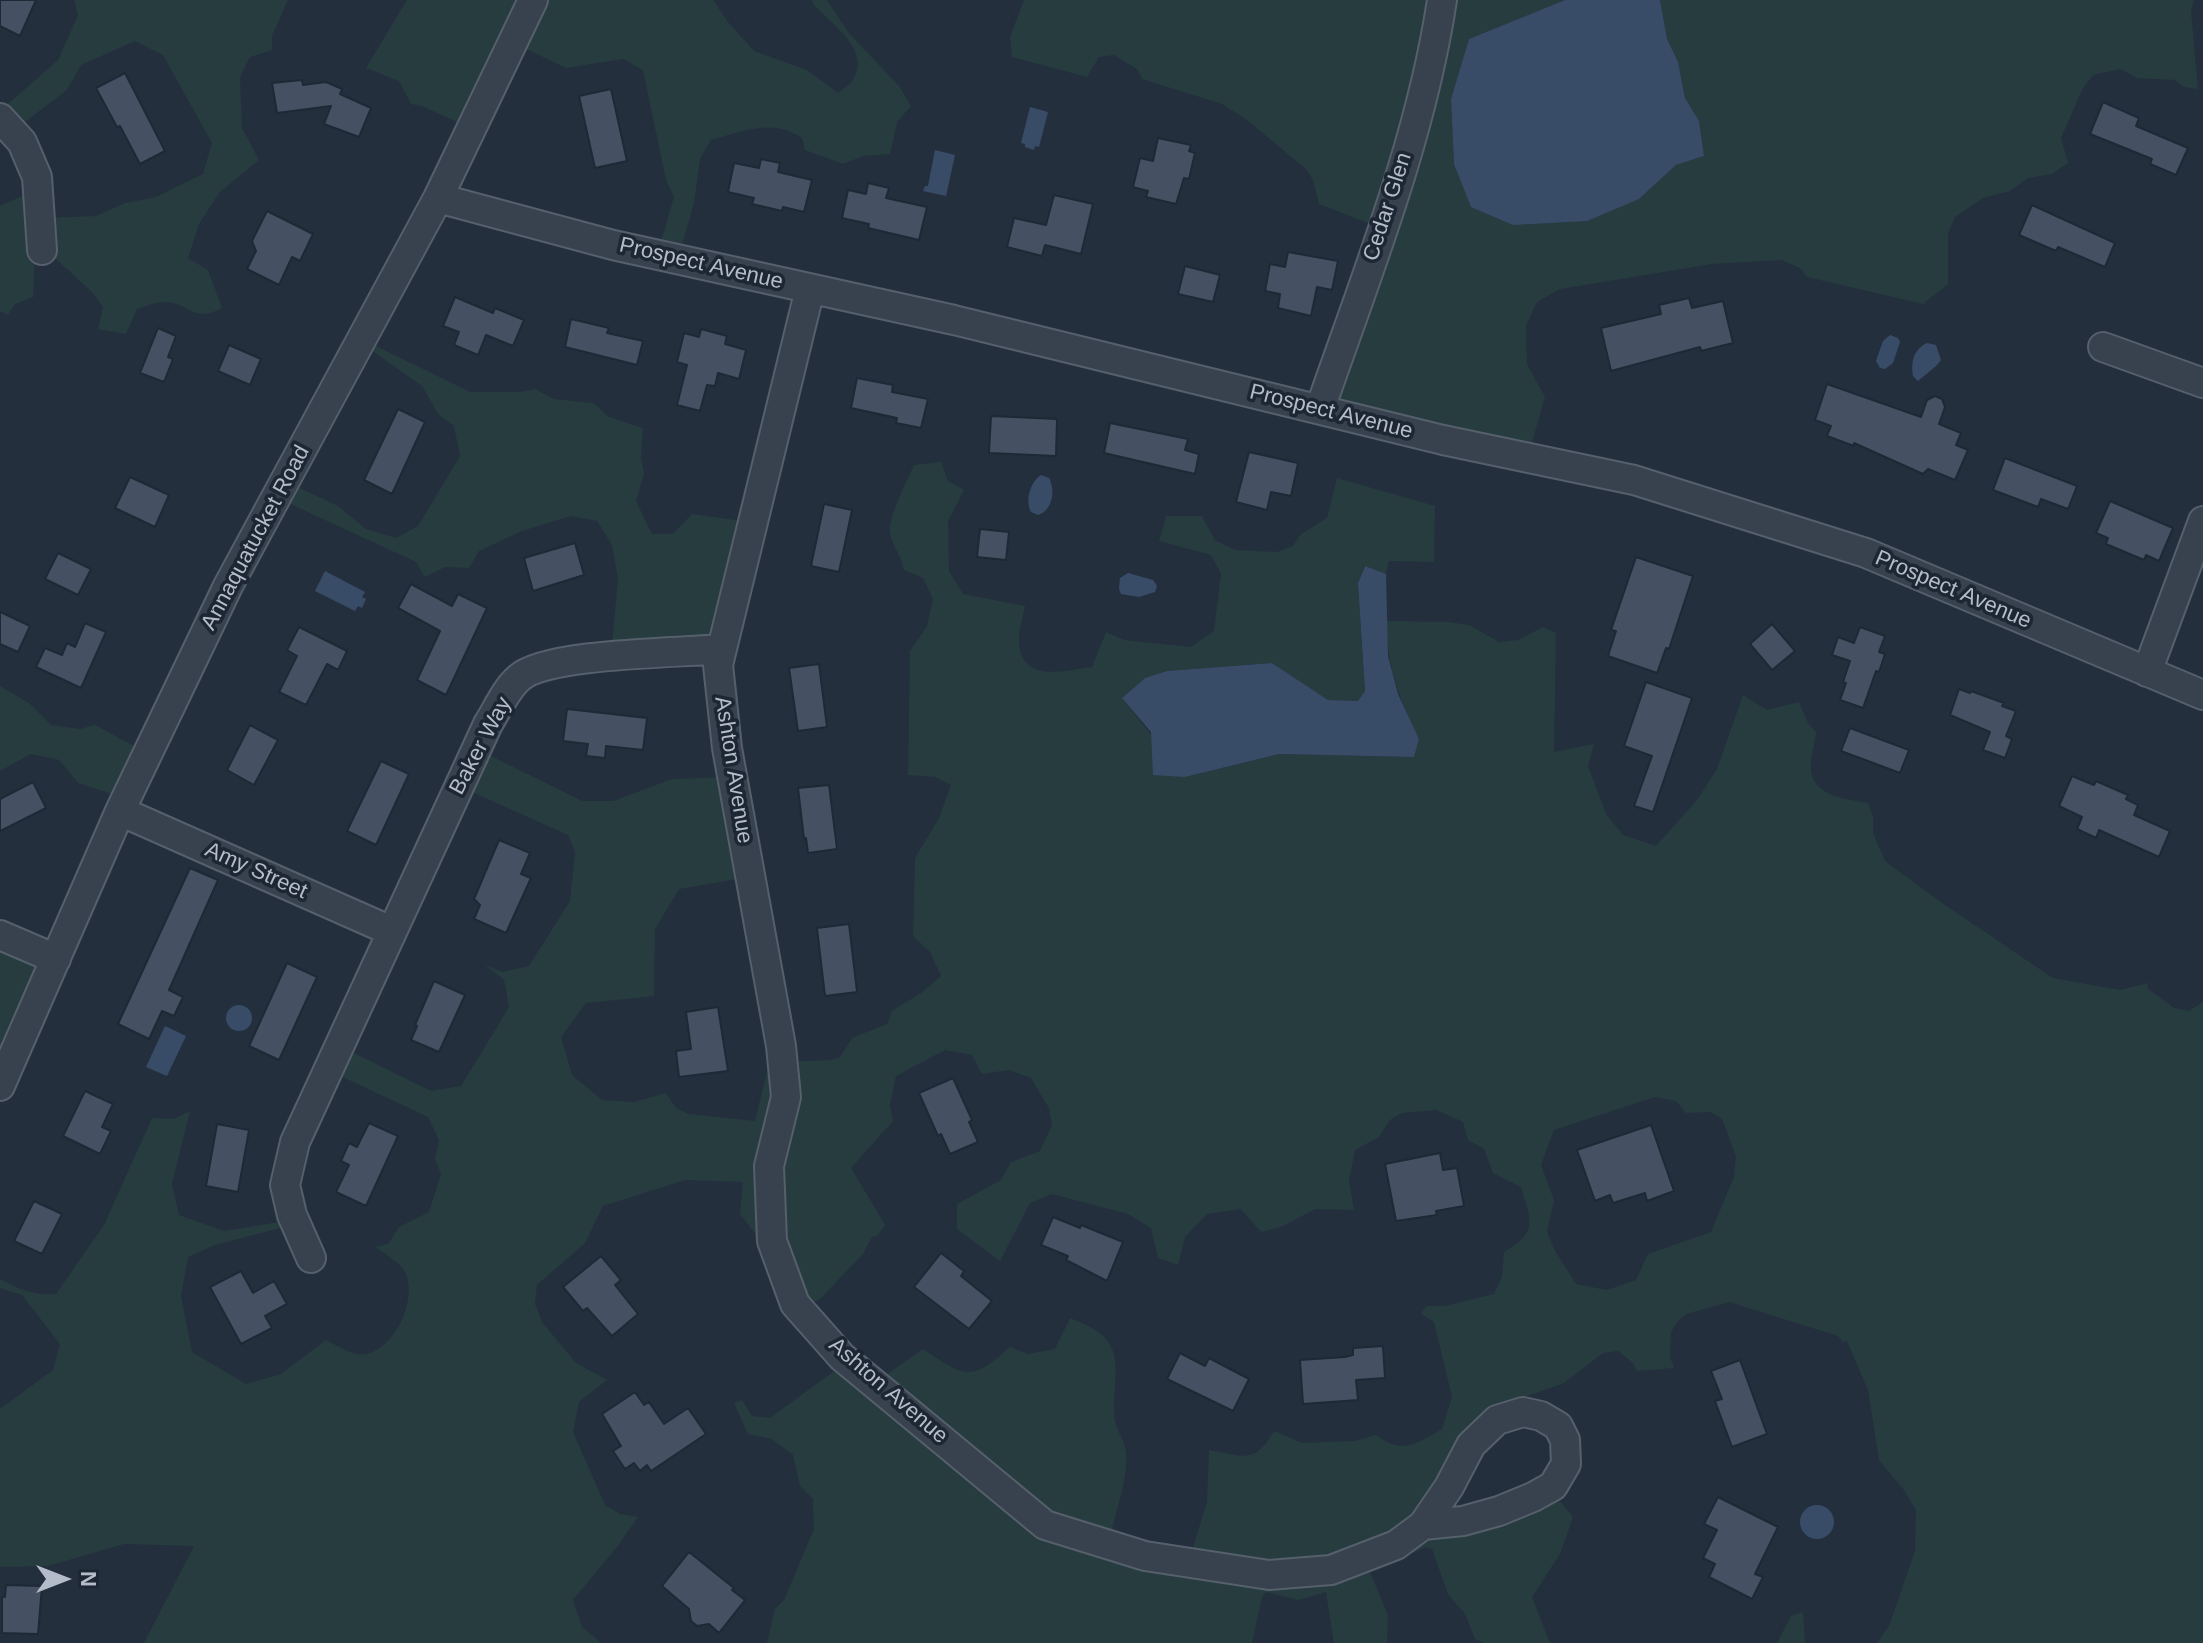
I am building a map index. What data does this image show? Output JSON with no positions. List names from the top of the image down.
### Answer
{
  "streets": {
    "street": [
      "Cedar Glen",
      "Prospect Avenue",
      "Annaquatucket Road",
      "Baker Way",
      "Ashton Avenue",
      "Amy Street"
    ]
  },
  "crossings": [
    ["Cedar Glen", "Prospect Avenue"],
    ["Prospect Avenue", "Annaquatucket Road"],
    ["Annaquatucket Road", "Amy Street"],
    ["Baker Way", "Ashton Avenue"],
    ["Baker Way", "Amy Street"]
  ],
  "north": "right"
}
